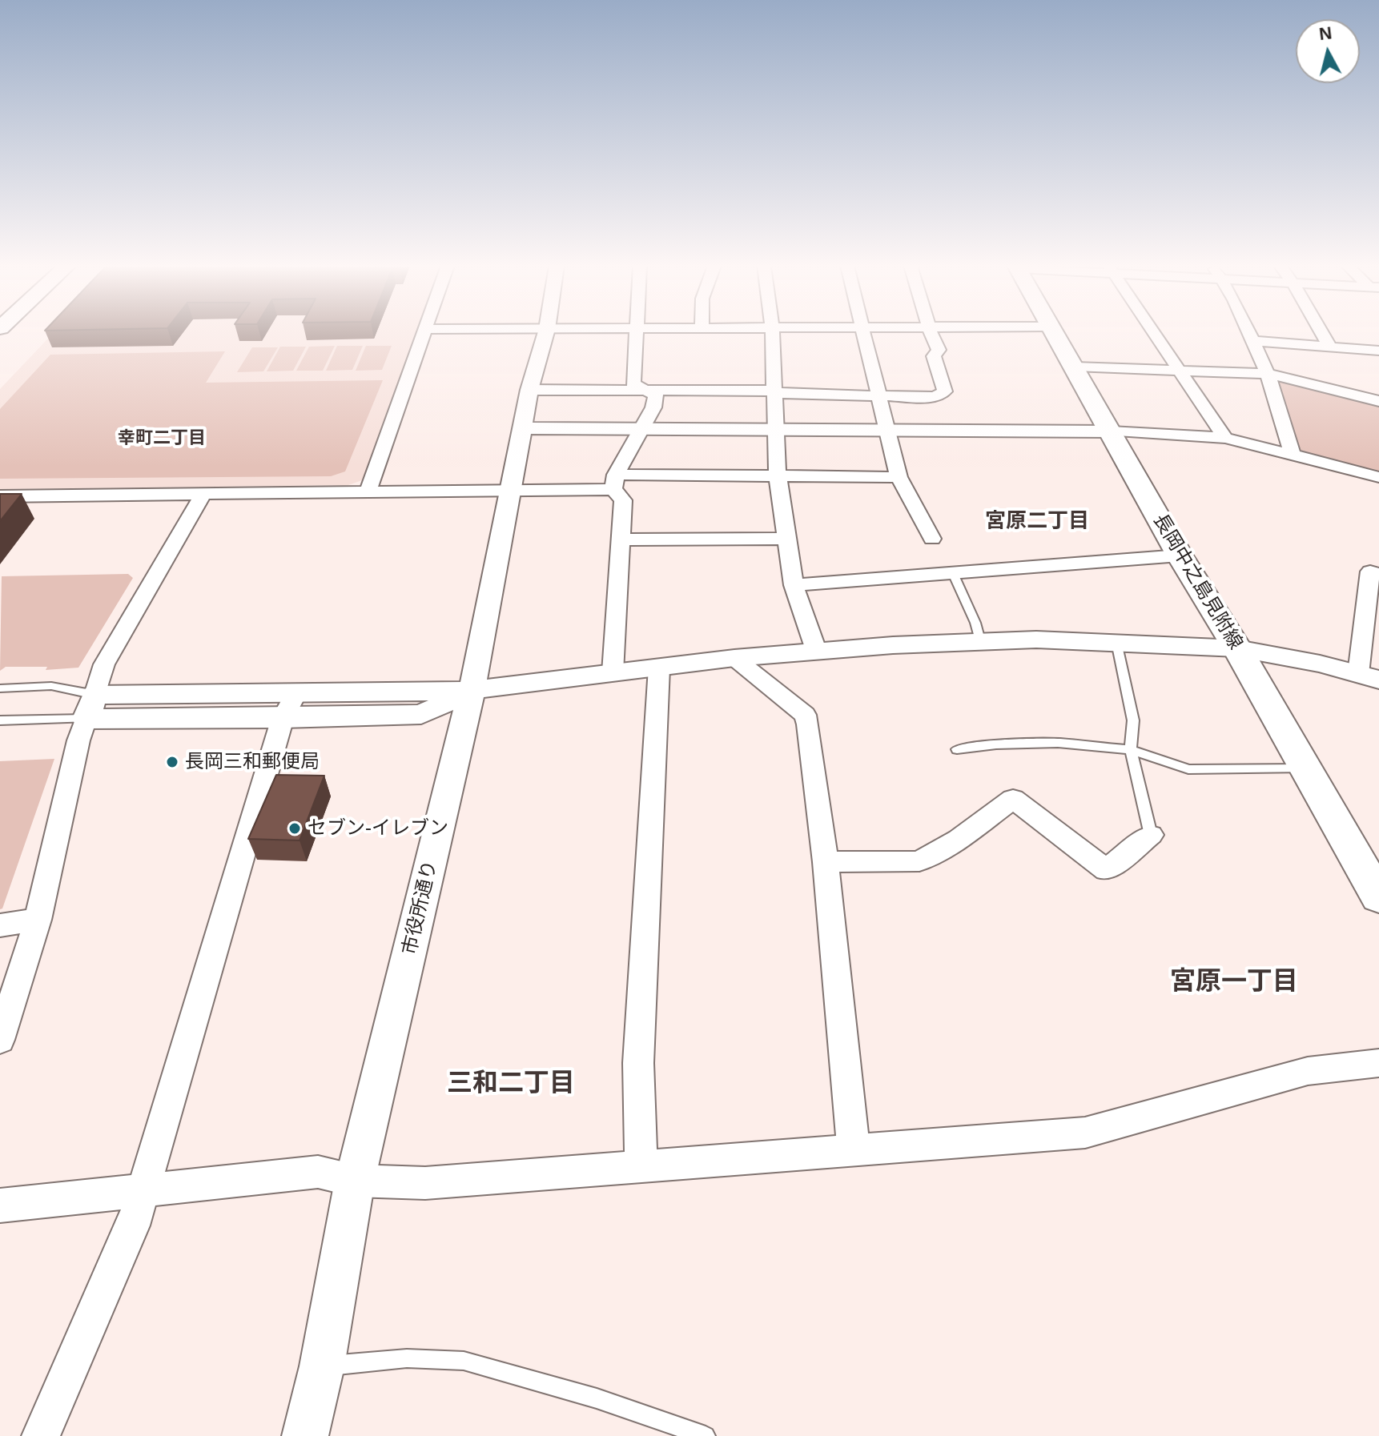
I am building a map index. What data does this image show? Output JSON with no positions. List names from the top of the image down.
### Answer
{
  "streets": {
    "main road": ["長岡中之島見附線"],
    "street": ["市役所通り"]
  },
  "districts": [
    "幸町二丁目",
    "宮原二丁目",
    "宮原一丁目",
    "三和二丁目"
  ],
  "places": ["長岡三和郵便局", "セブン-イレブン"],
  "north": "top"
}
